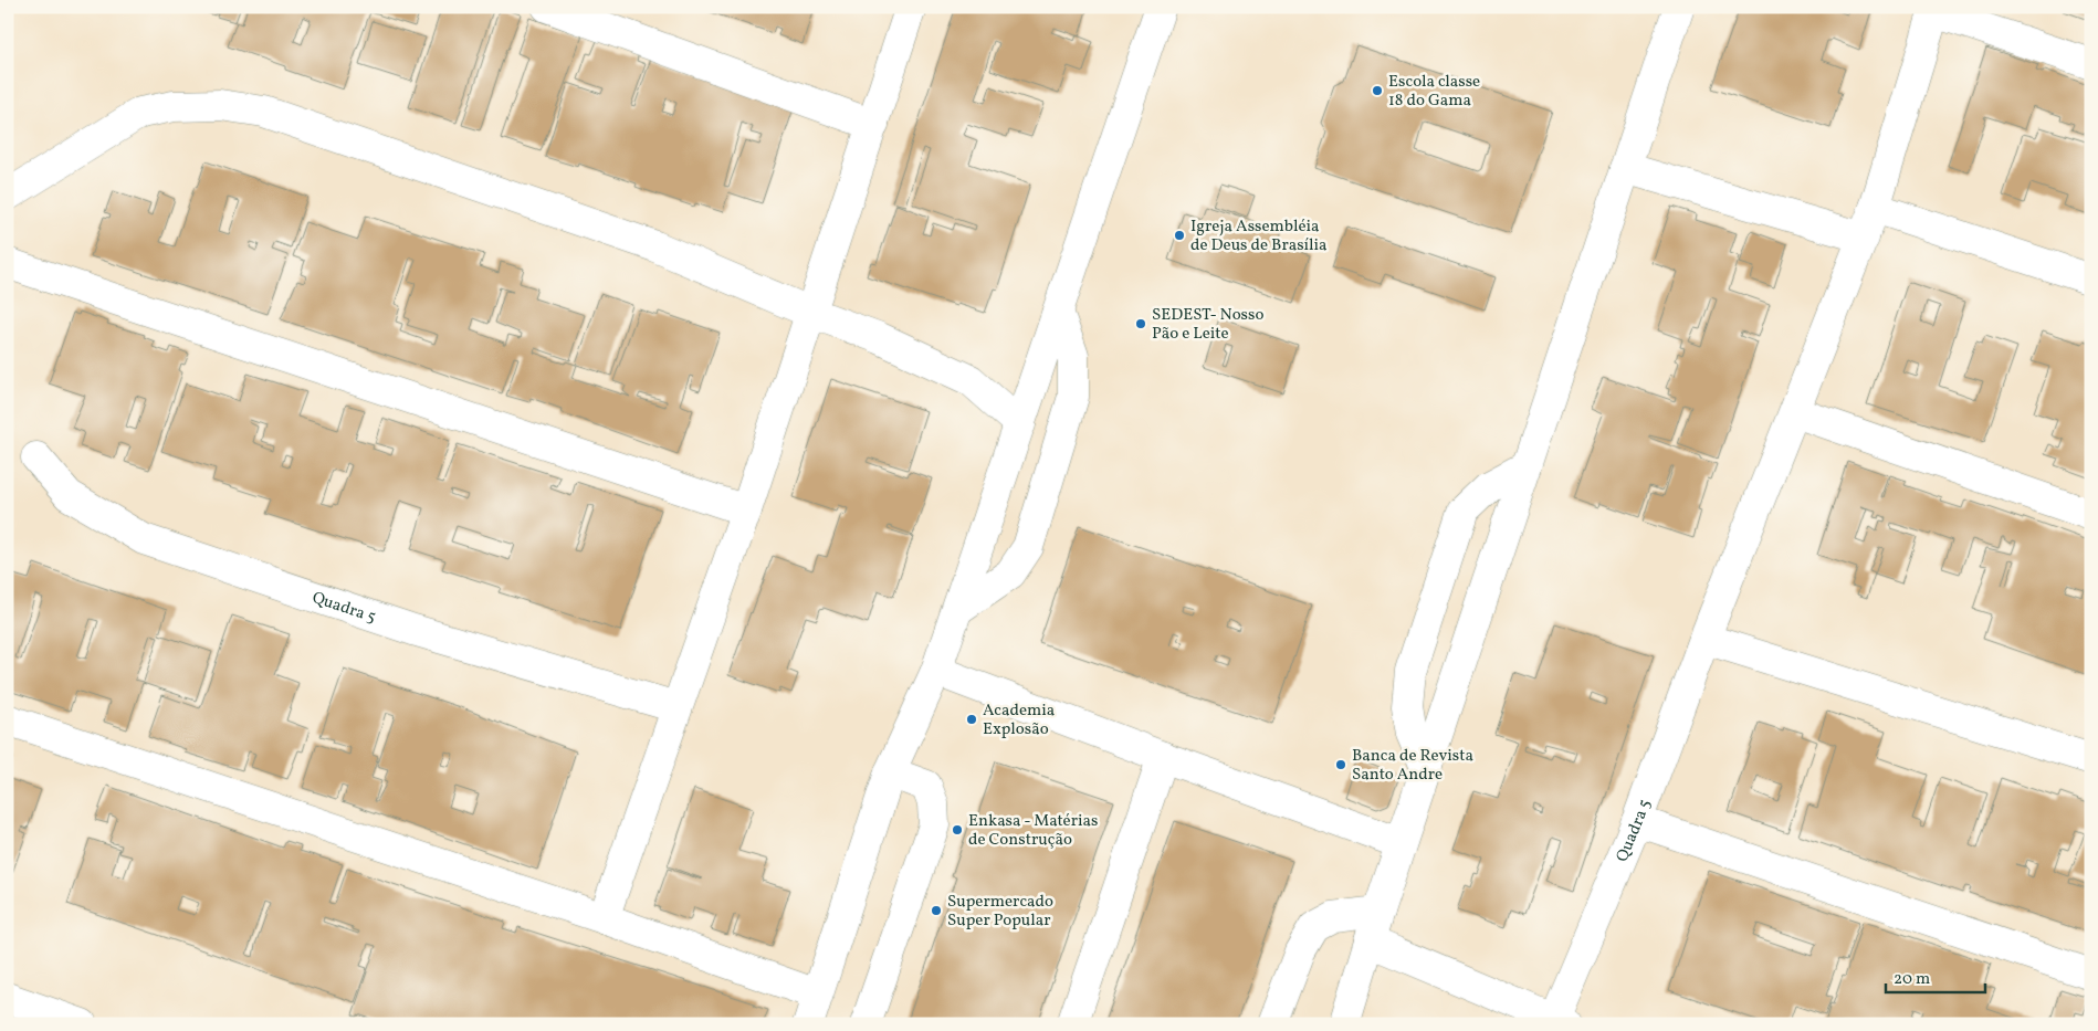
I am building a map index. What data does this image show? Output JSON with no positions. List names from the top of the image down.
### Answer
{
  "streets": {
    "street": ["Quadra 5"]
  },
  "places": [
    "Escola classe 18 do Gama",
    "Igreja Assembléia de Deus de Brasília",
    "SEDEST- Nosso Pão e Leite",
    "Academia Explosão",
    "Banca de Revista Santo Andre",
    "Enkasa - Matérias de Construção",
    "Supermercado Super Popular"
  ],
  "scale_bar": "20 m"
}
